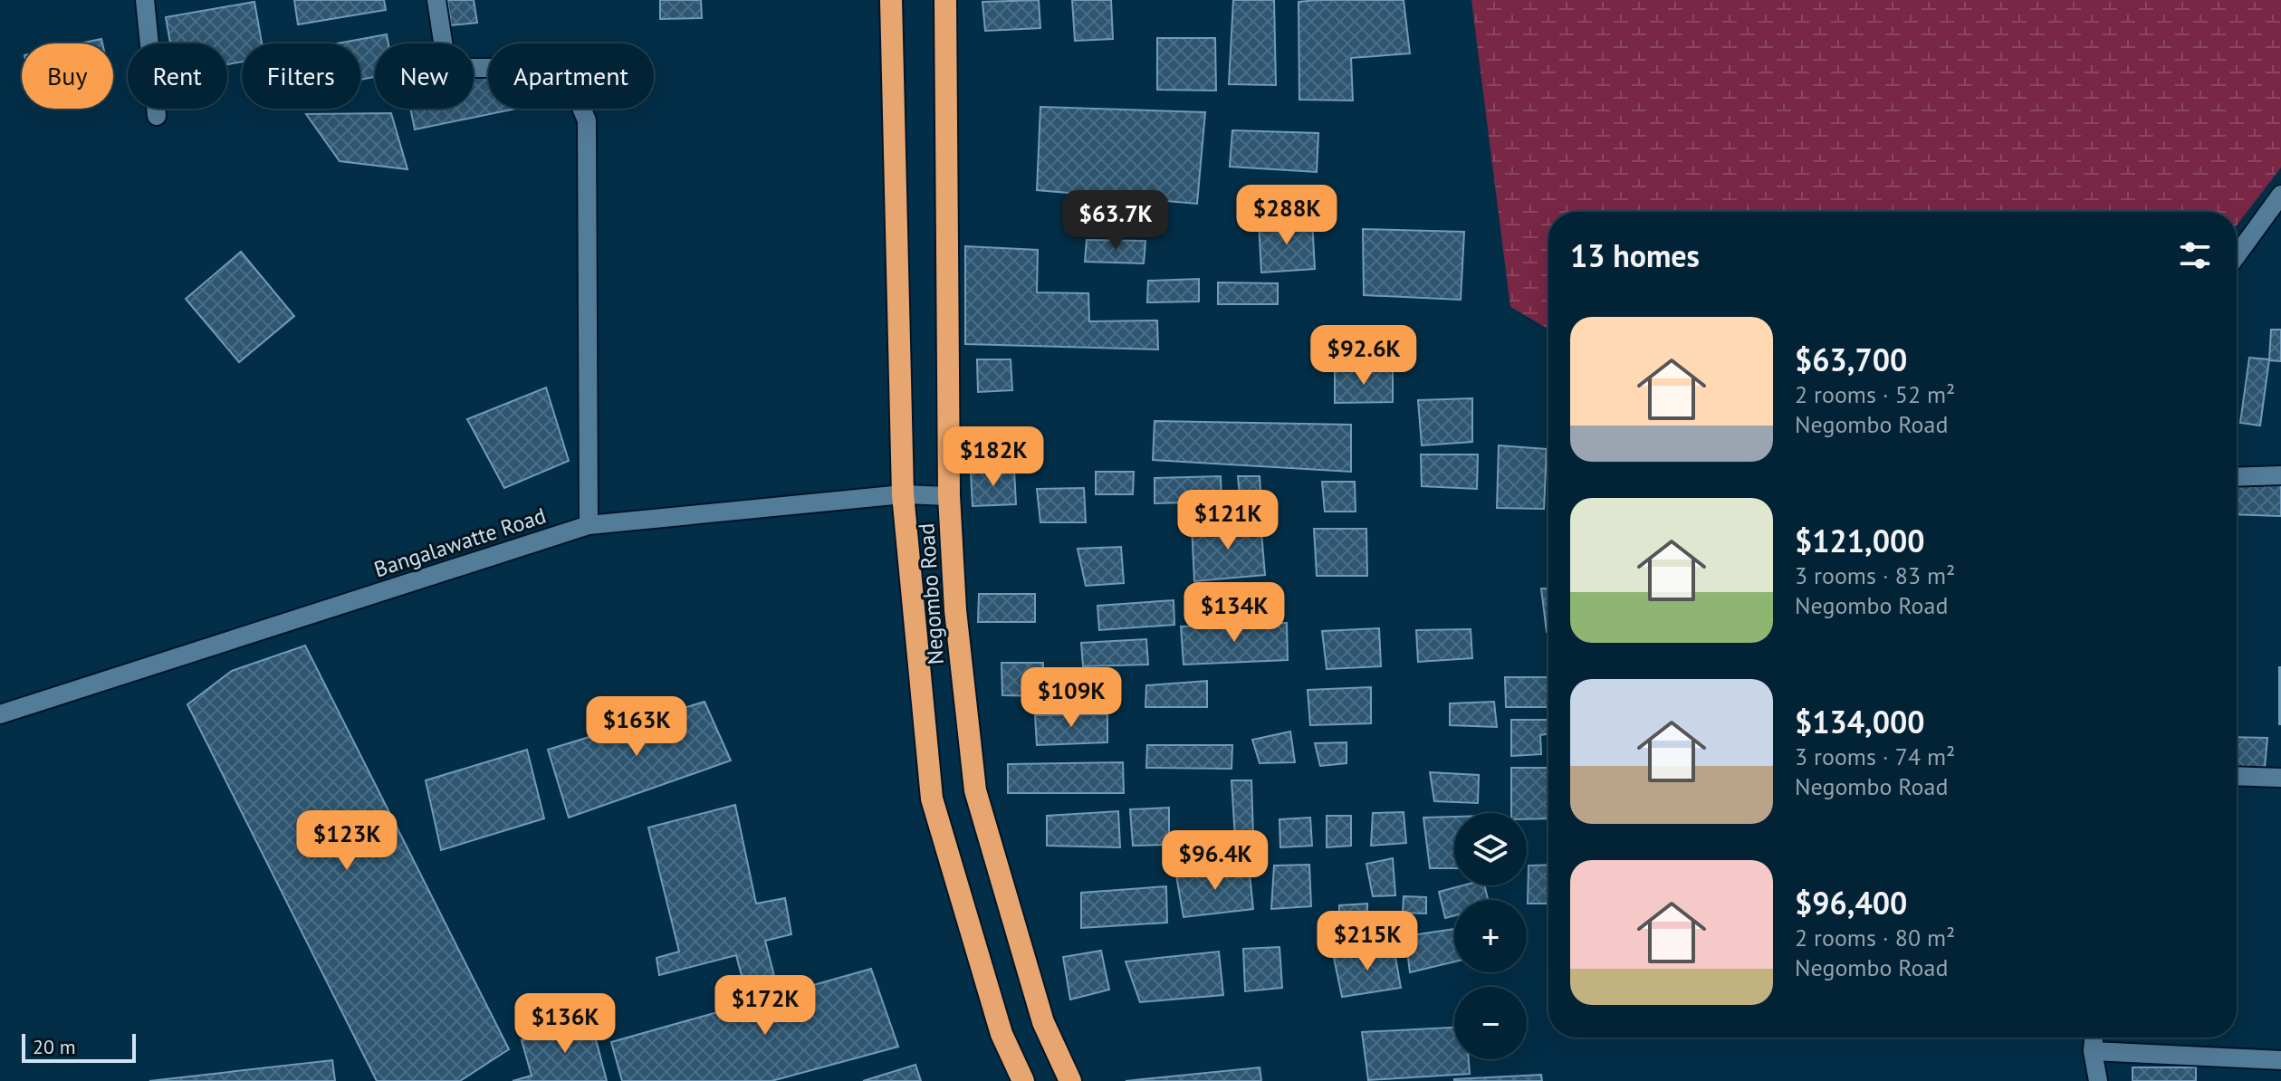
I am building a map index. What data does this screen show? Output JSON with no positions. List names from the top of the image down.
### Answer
{
  "streets": {
    "highway": ["Negombo Road"],
    "street": ["Bangalawatte Road"]
  },
  "crossings": [
    ["Bangalawatte Road", "Negombo Road"]
  ],
  "scale_bar": "20 m",
  "page": {
    "chip": [
      "Buy",
      "Rent",
      "Filters",
      "New",
      "Apartment"
    ],
    "price": [
      "$288K",
      "$63.7K",
      "$92.6K",
      "$182K",
      "$121K",
      "$134K",
      "$109K",
      "$163K",
      "$123K",
      "$96.4K",
      "$215K",
      "$172K",
      "$136K"
    ],
    "heading": "13 homes",
    "list": [
      {
        "name": "$63,700",
        "note": "2 rooms · 52 m² · Negombo Road"
      },
      {
        "name": "$121,000",
        "note": "3 rooms · 83 m² · Negombo Road"
      },
      {
        "name": "$134,000",
        "note": "3 rooms · 74 m² · Negombo Road"
      },
      {
        "name": "$96,400",
        "note": "2 rooms · 80 m² · Negombo Road"
      }
    ],
    "map_buttons": ["+", "−"],
    "scale": "20 m"
  }
}
